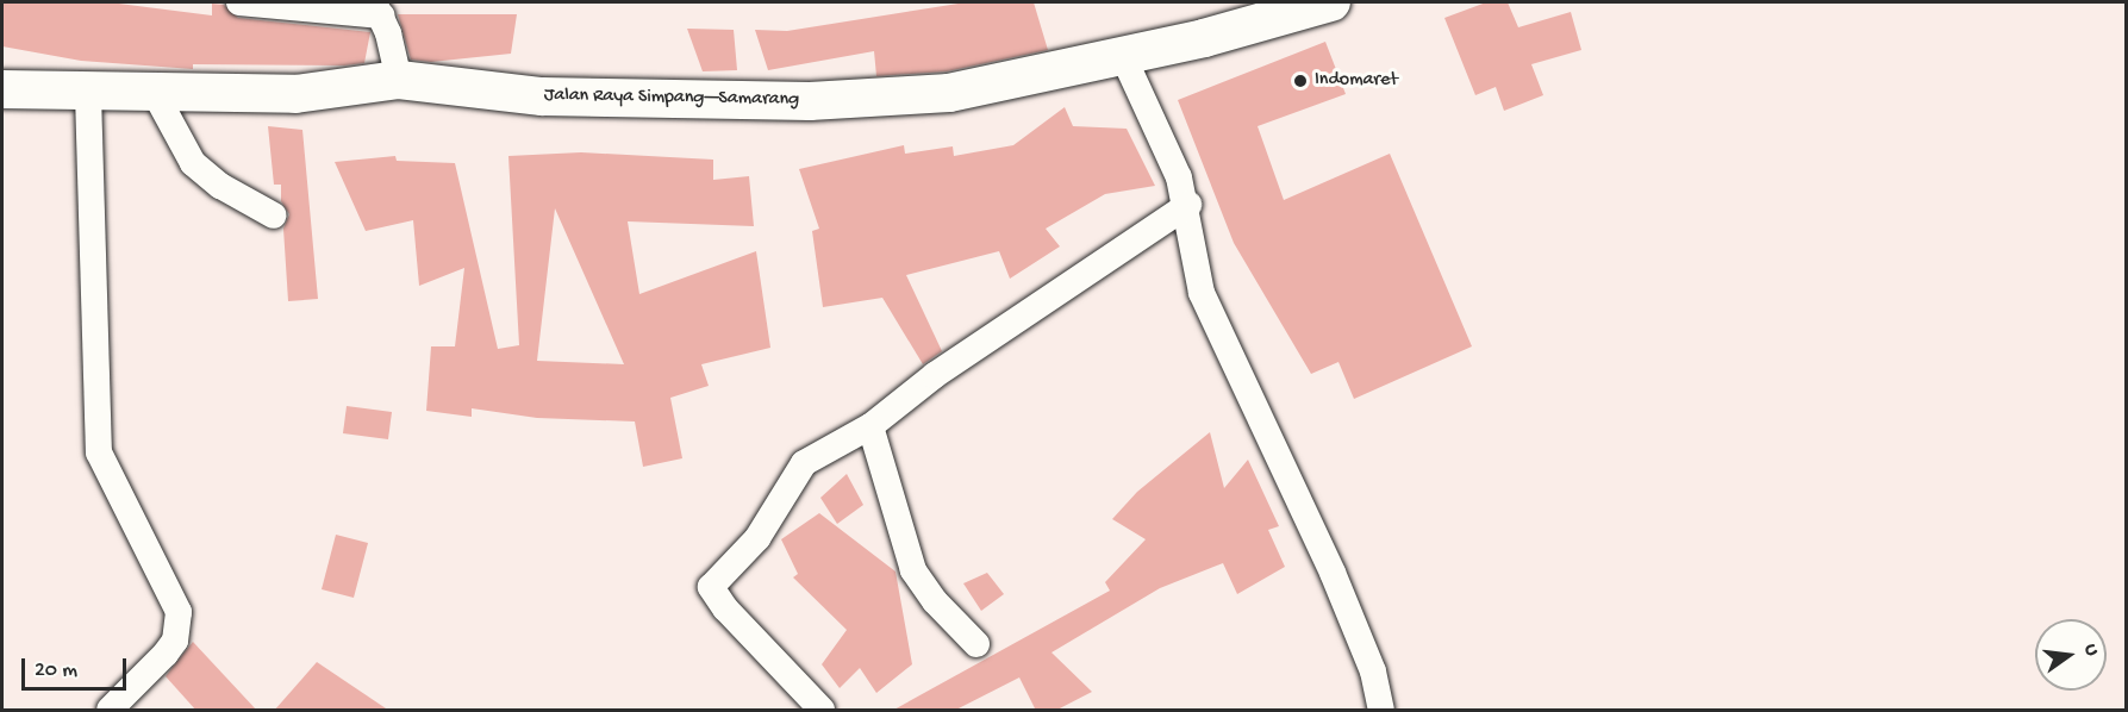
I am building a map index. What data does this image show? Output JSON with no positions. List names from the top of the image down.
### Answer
{
  "streets": {
    "main road": ["Jalan Raya Simpang—Samarang"]
  },
  "places": ["Indomaret"],
  "scale_bar": "20 m",
  "north": "right"
}
